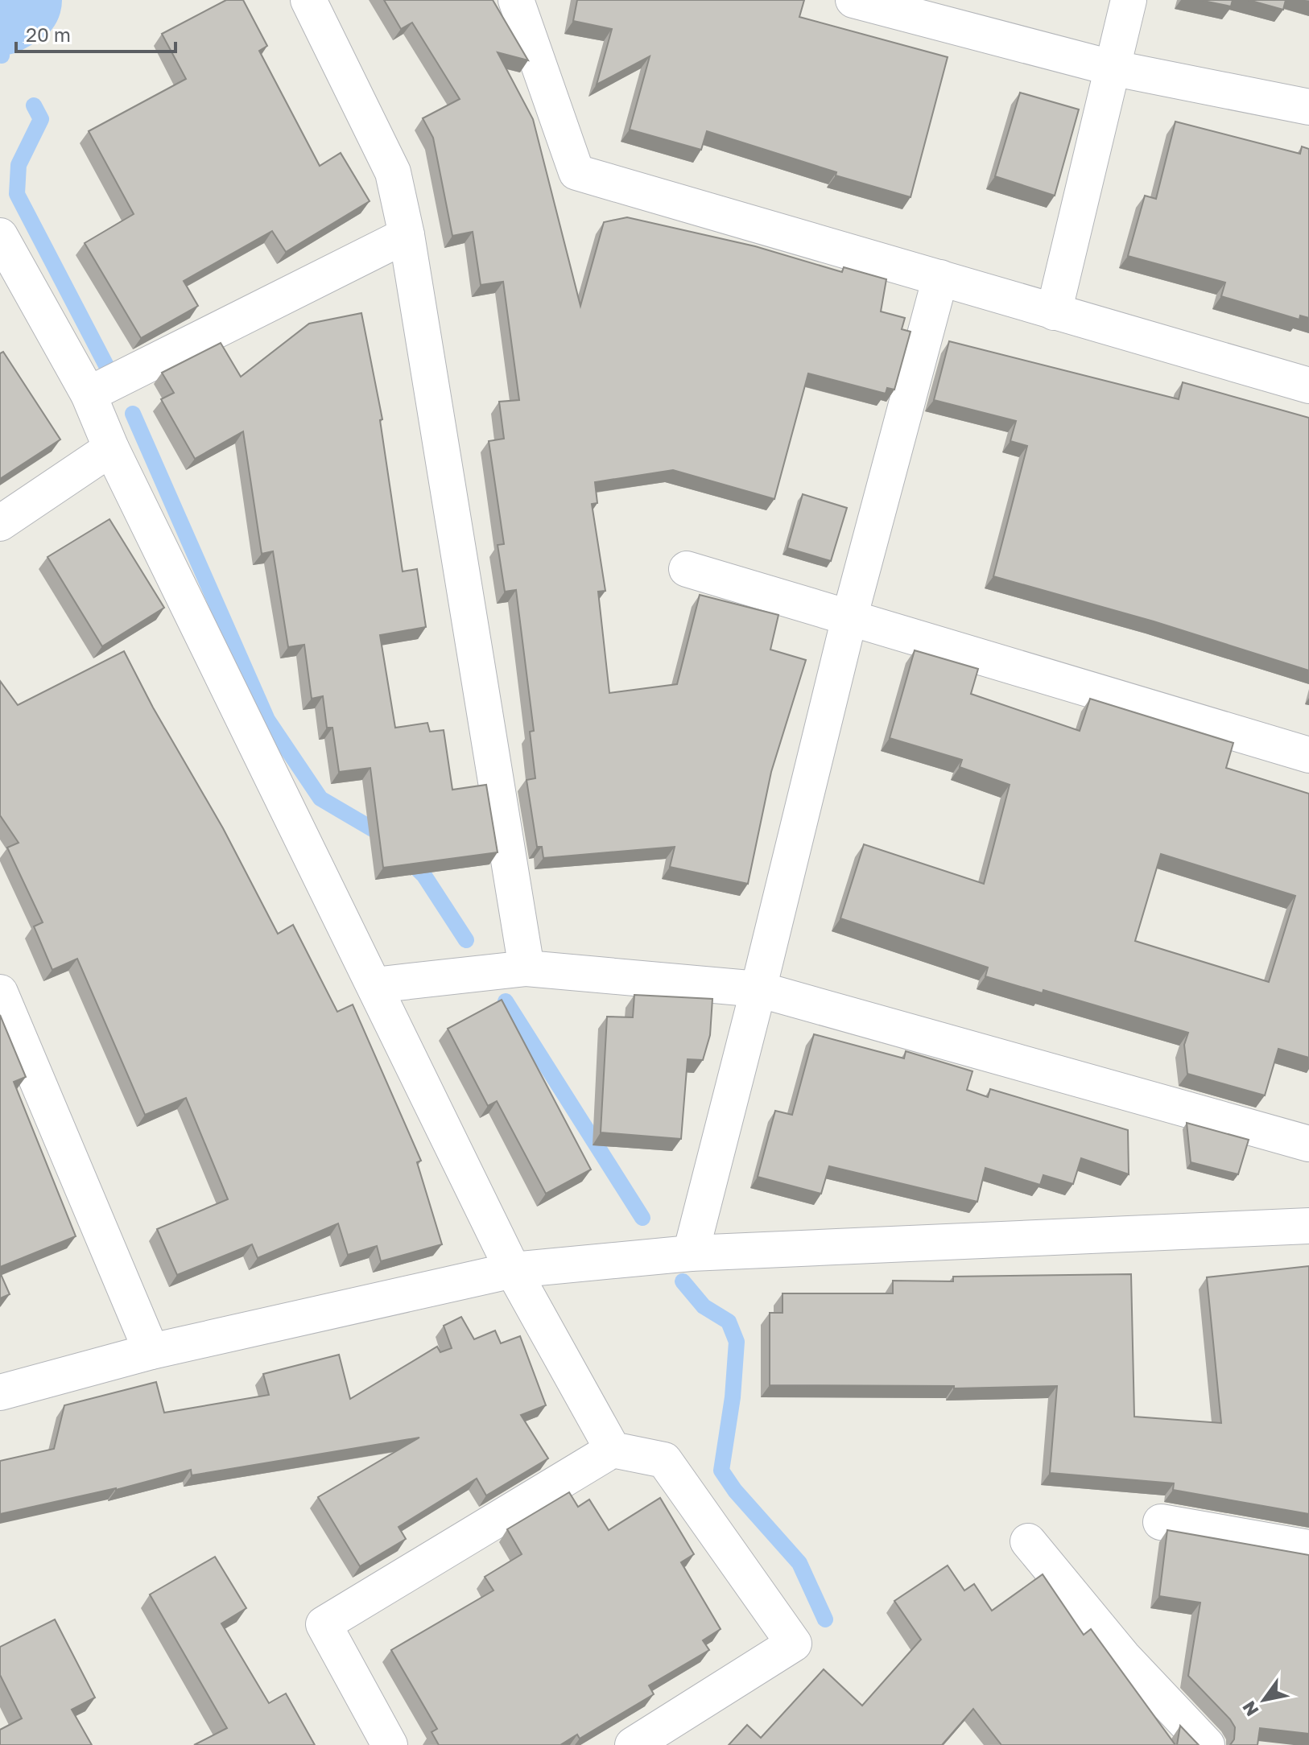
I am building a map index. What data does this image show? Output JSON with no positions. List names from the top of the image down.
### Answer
{
  "scale_bar": "20 m",
  "north": "bottom left"
}
